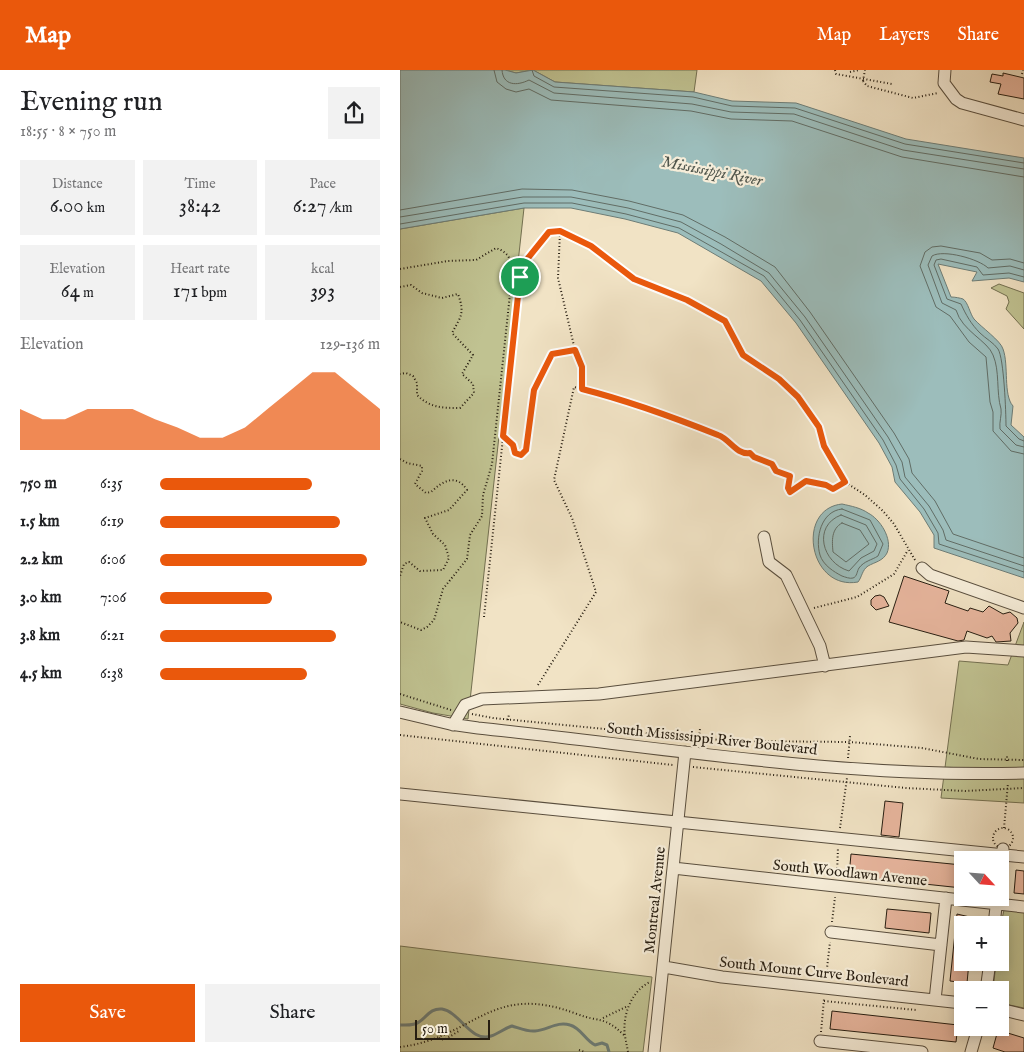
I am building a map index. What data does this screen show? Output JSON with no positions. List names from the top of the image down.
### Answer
{
  "streets": {
    "street": [
      "South Mississippi River Boulevard",
      "South Woodlawn Avenue",
      "Montreal Avenue",
      "South Mount Curve Boulevard"
    ]
  },
  "crossings": [
    ["South Mississippi River Boulevard", "Montreal Avenue"],
    ["South Woodlawn Avenue", "Montreal Avenue"],
    ["Montreal Avenue", "South Mount Curve Boulevard"]
  ],
  "water": ["Mississippi River"],
  "scale_bar": "50 m",
  "north": "bottom right",
  "page": {
    "header": "Map",
    "nav": ["Map", "Layers", "Share"],
    "heading": ["Evening run", "18:55 · 8 × 750 m"],
    "stats": [
      ["Distance", "6.00 km"],
      ["Time", "38:42"],
      ["Pace", "6:27 /km"],
      ["Elevation", "64 m"],
      ["Heart rate", "171 bpm"],
      ["kcal", "393"]
    ],
    "chart": ["Elevation", "129–136 m"],
    "list": [
      {
        "name": "750 m",
        "note": "6:35"
      },
      {
        "name": "1.5 km",
        "note": "6:19"
      },
      {
        "name": "2.2 km",
        "note": "6:06"
      },
      {
        "name": "3.0 km",
        "note": "7:06"
      },
      {
        "name": "3.8 km",
        "note": "6:21"
      },
      {
        "name": "4.5 km",
        "note": "6:38"
      }
    ],
    "map_buttons": ["+", "−"],
    "buttons": ["Save", "Share"],
    "scale": "50 m"
  }
}
